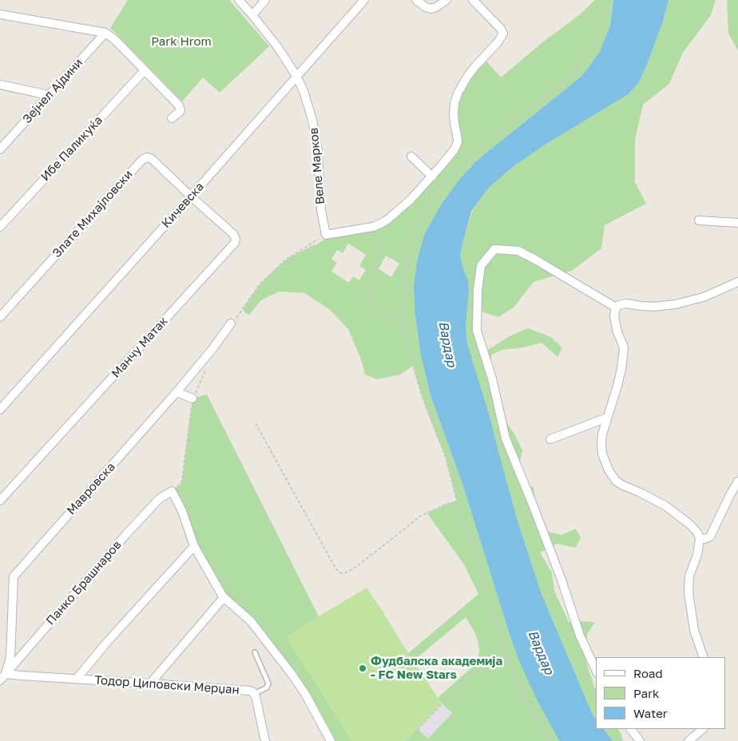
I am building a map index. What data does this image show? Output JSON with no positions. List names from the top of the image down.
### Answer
{
  "streets": {
    "street": [
      "Зејнел Ајдини",
      "Ибе Паликуќа",
      "Веле Марков",
      "Кичевска",
      "Злате Михајловски",
      "Манчу Матак",
      "Мавровска",
      "Панко Брашнаров",
      "Тодор Циповски Мерџан"
    ]
  },
  "crossings": [
    ["Веле Марков", "Кичевска"],
    ["Кичевска", "Злате Михајловски"],
    ["Кичевска", "Манчу Матак"],
    ["Злате Михајловски", "Манчу Матак"],
    ["Мавровска", "Панко Брашнаров"],
    ["Мавровска", "Тодор Циповски Мерџан"],
    ["Панко Брашнаров", "Тодор Циповски Мерџан"]
  ],
  "water": ["Вардар"],
  "parks": ["Park Hrom"],
  "places": ["Фудбалска академија - FC New Stars"],
  "legend": ["Road", "Park", "Water"]
}
